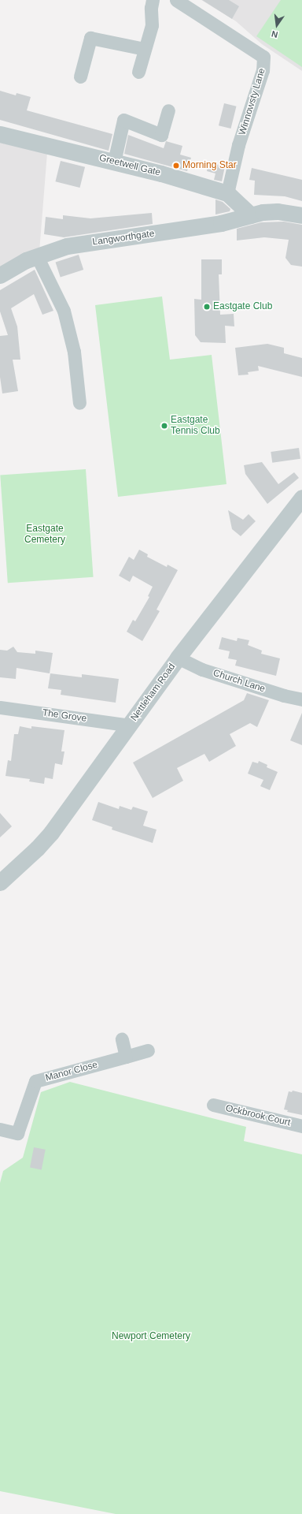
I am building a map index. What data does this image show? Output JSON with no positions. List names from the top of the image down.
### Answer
{
  "streets": {
    "street": [
      "Winnowsty Lane",
      "Greetwell Gate",
      "Langworthgate",
      "Church Lane",
      "Nettleham Road",
      "The Grove",
      "Manor Close",
      "Ockbrook Court"
    ]
  },
  "crossings": [
    ["Winnowsty Lane", "Greetwell Gate"],
    ["Greetwell Gate", "Langworthgate"],
    ["Church Lane", "Nettleham Road"],
    ["Nettleham Road", "The Grove"]
  ],
  "parks": ["Eastgate Cemetery", "Newport Cemetery"],
  "places": ["Morning Star", "Eastgate Club", "Eastgate Tennis Club"],
  "north": "bottom"
}
